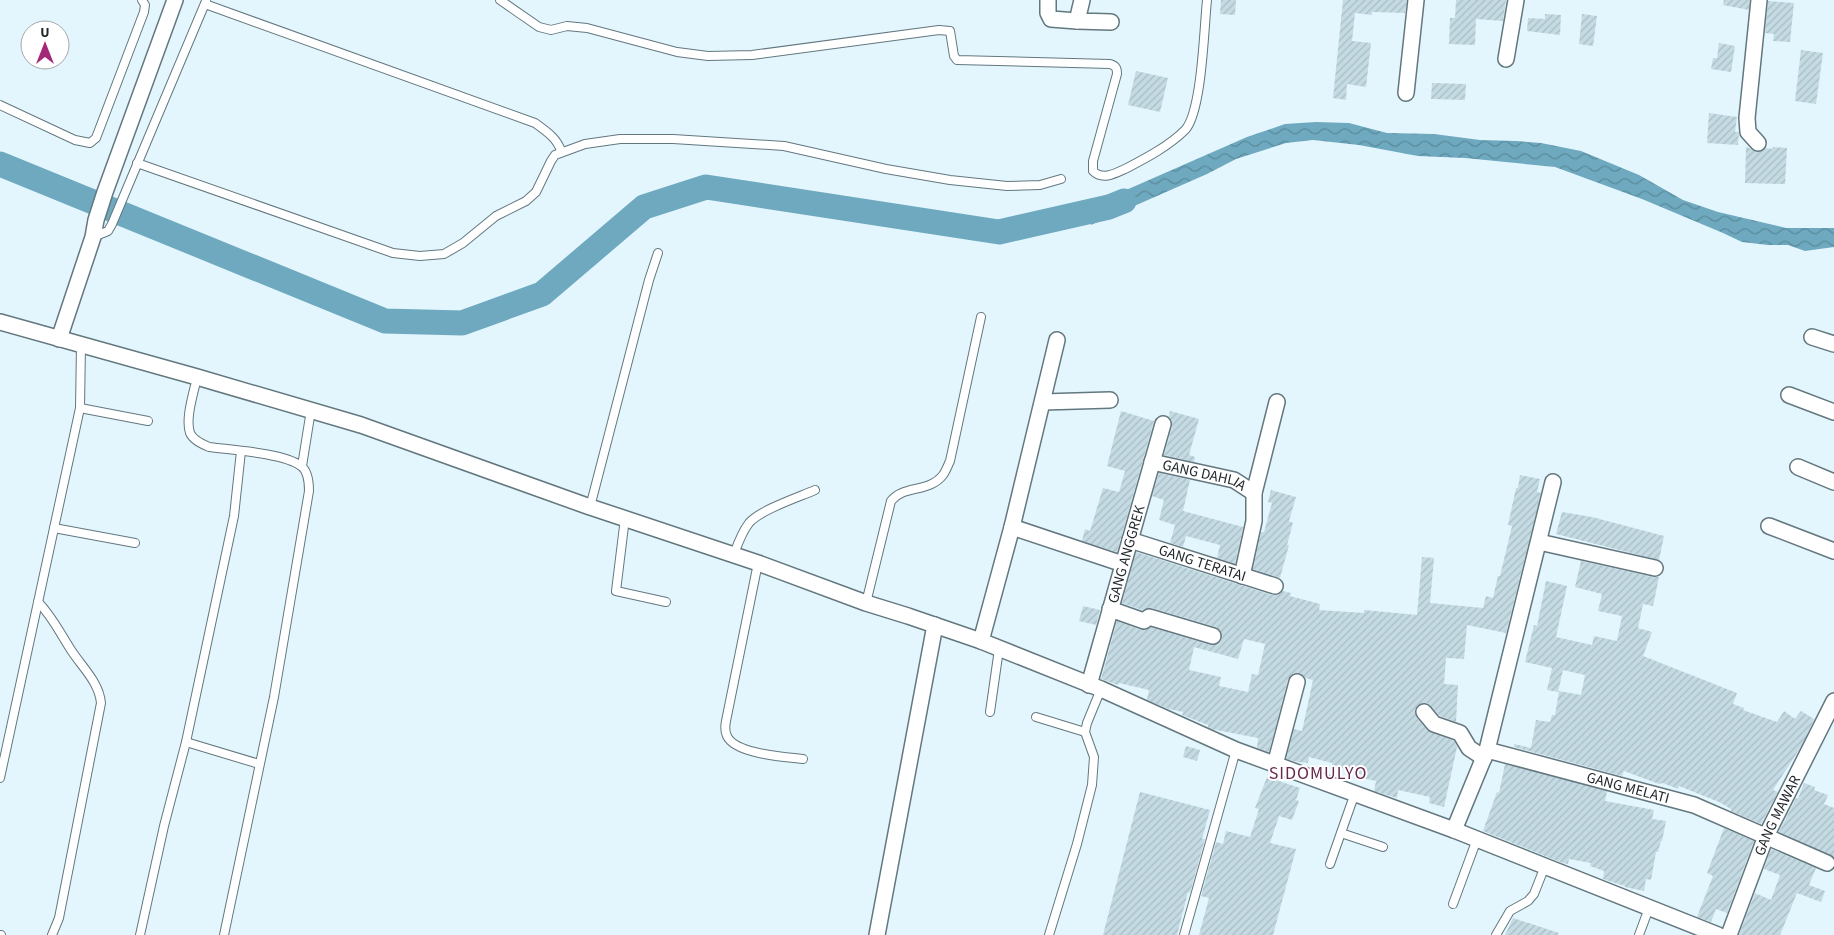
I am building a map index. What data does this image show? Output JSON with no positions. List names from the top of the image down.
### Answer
{
  "streets": {
    "street": [
      "GANG DAHLIA",
      "GANG ANGGREK",
      "GANG TERATAI",
      "GANG MELATI",
      "GANG MAWAR"
    ]
  },
  "crossings": [
    ["GANG DAHLIA", "GANG ANGGREK"],
    ["GANG ANGGREK", "GANG TERATAI"],
    ["GANG MELATI", "GANG MAWAR"]
  ],
  "districts": ["SIDOMULYO"],
  "north": "top"
}
